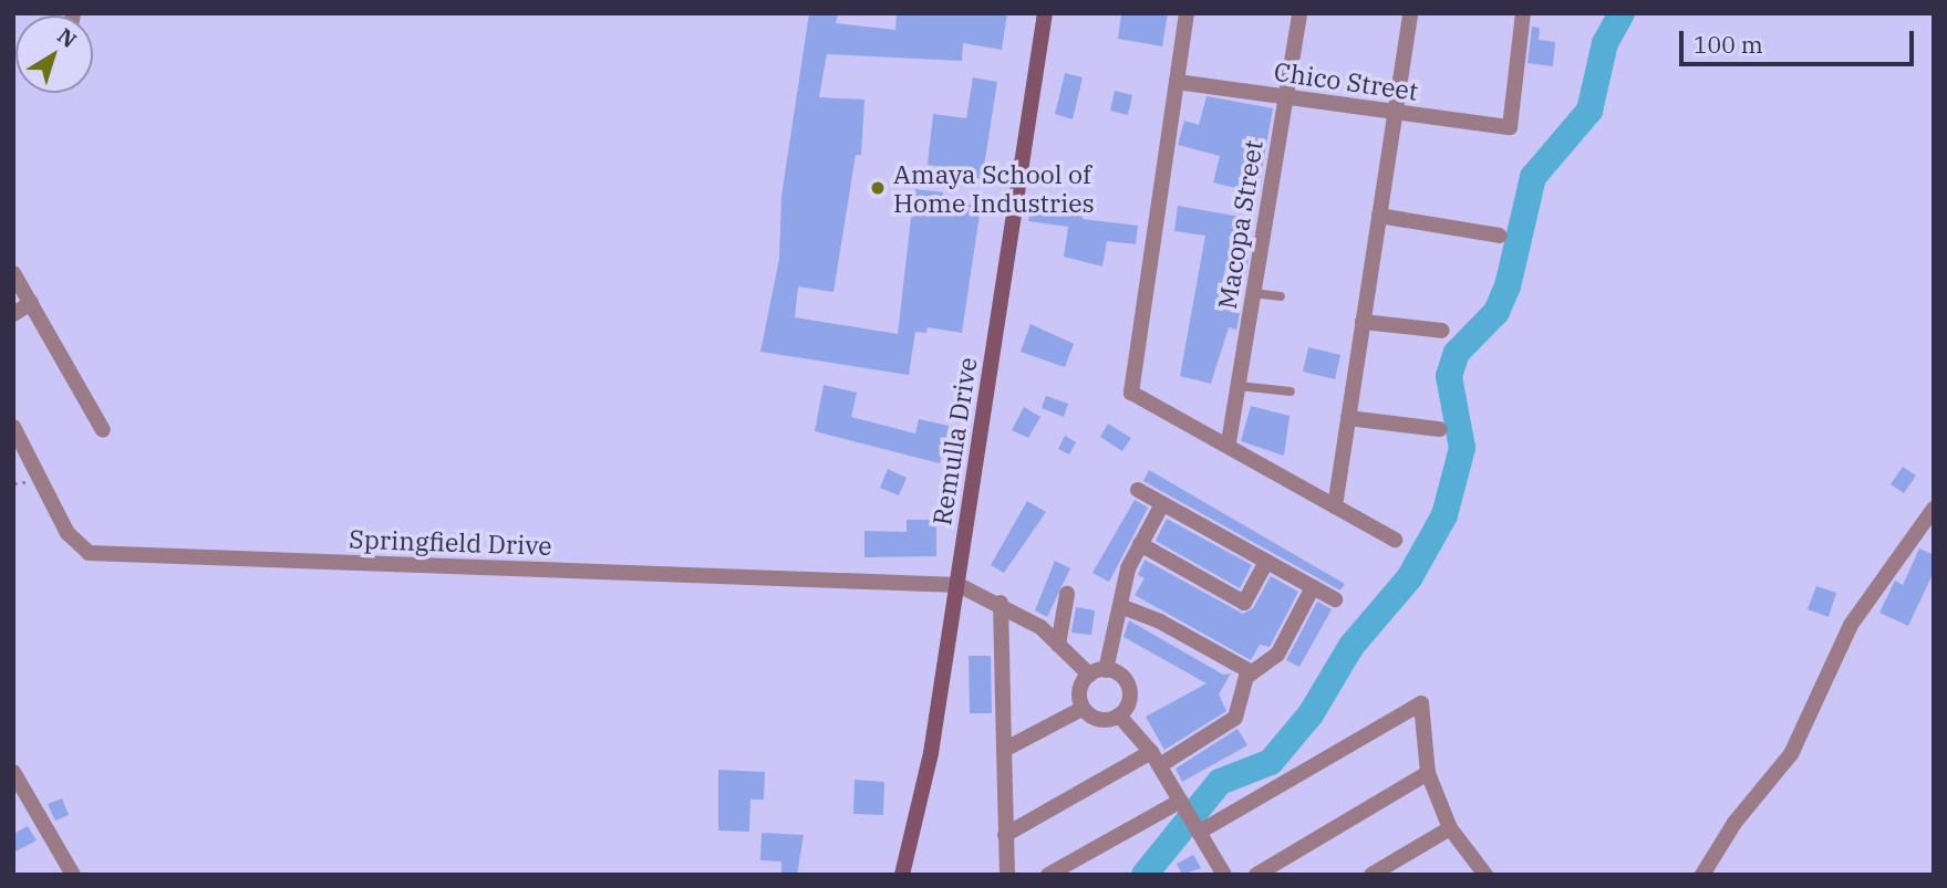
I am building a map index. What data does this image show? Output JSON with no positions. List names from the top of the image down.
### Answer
{
  "streets": {
    "main road": ["Remulla Drive"],
    "street": ["Chico Street", "Macopa Street", "Springfield Drive"]
  },
  "crossings": [
    ["Chico Street", "Macopa Street"],
    ["Remulla Drive", "Springfield Drive"]
  ],
  "places": ["Amaya School of Home Industries"],
  "scale_bar": "100 m",
  "north": "top right"
}
